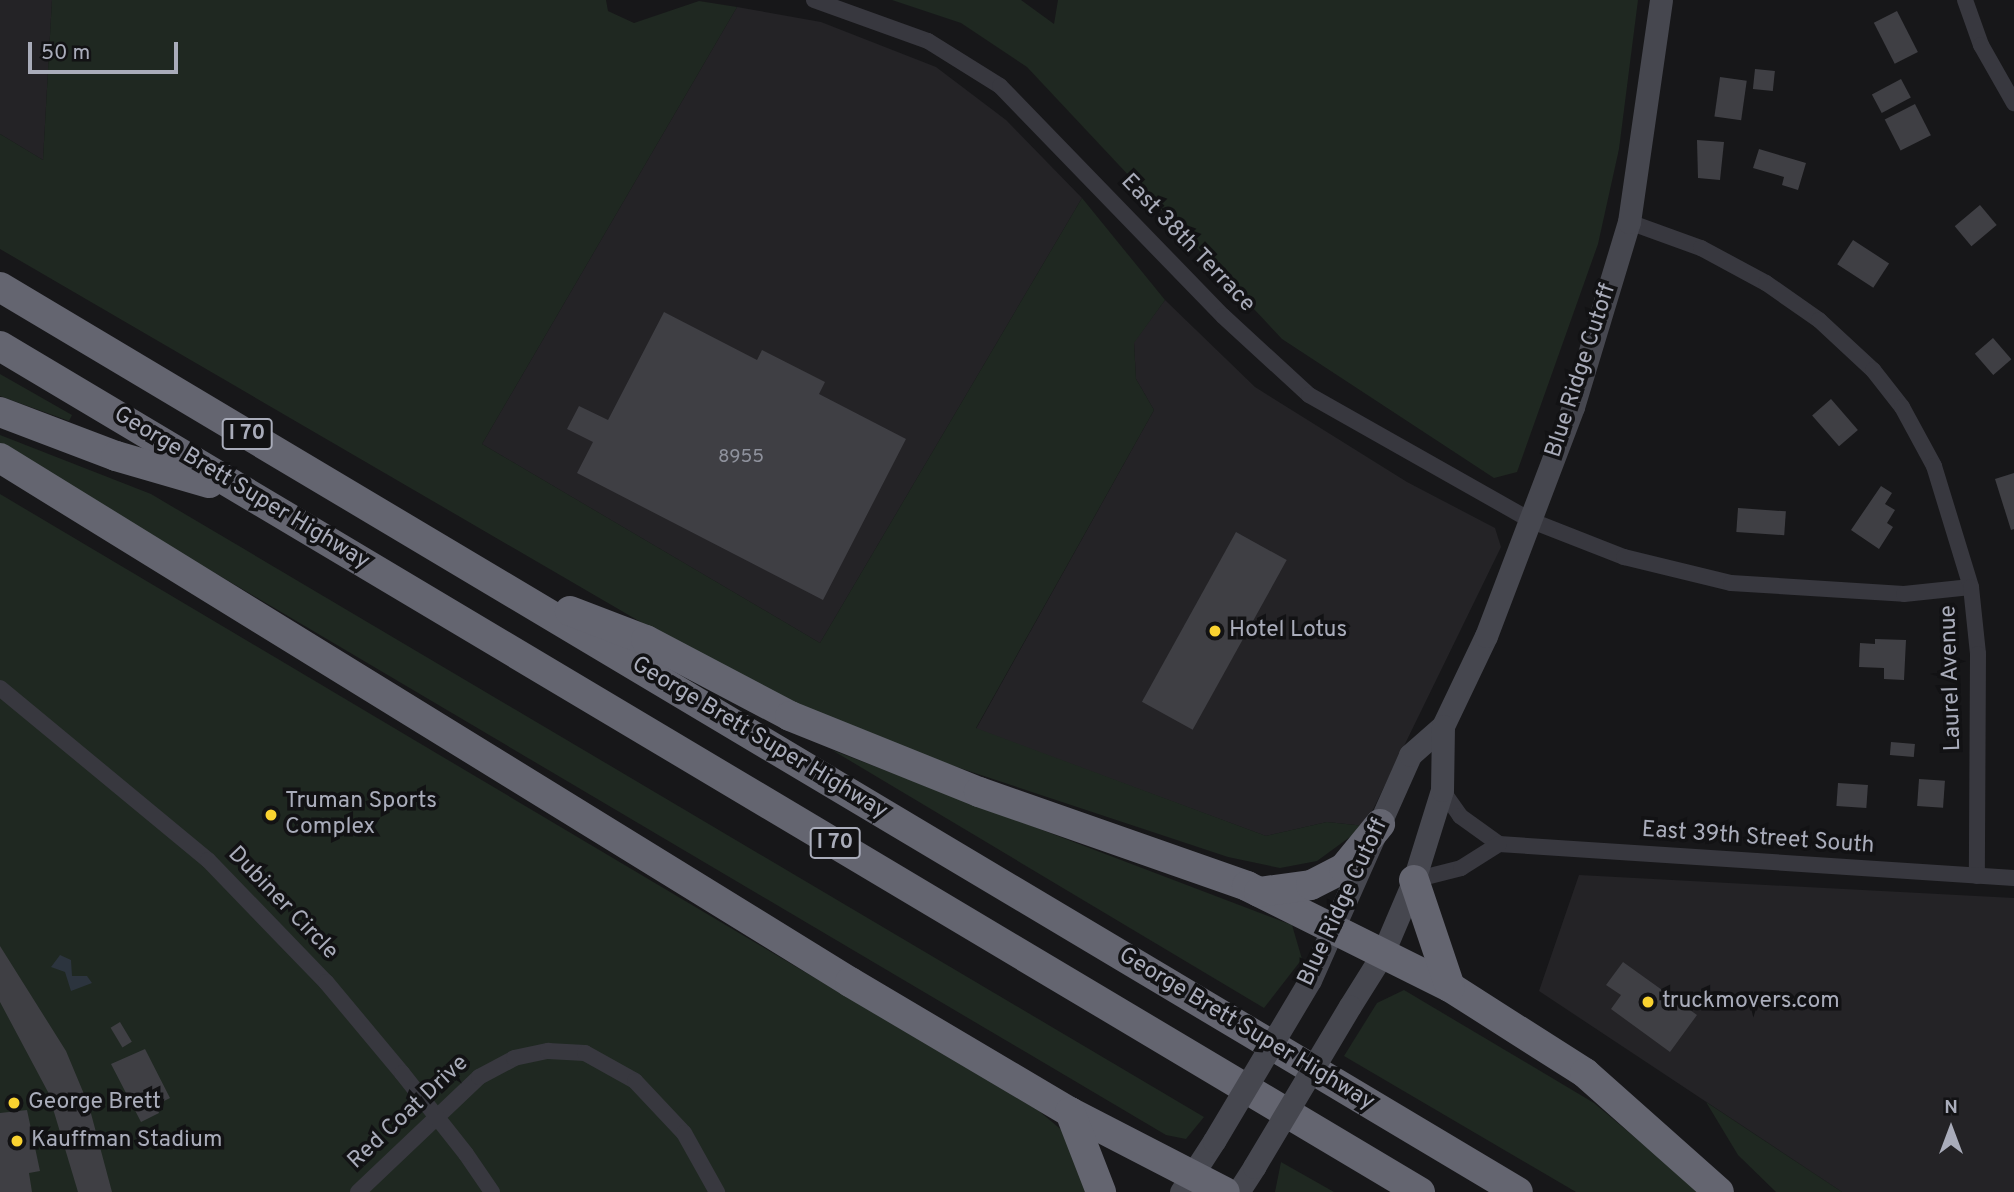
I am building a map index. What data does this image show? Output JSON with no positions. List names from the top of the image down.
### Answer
{
  "streets": {
    "highway": ["I 70", "George Brett Super Highway"],
    "main road": ["Blue Ridge Cutoff"],
    "street": [
      "East 38th Terrace",
      "Laurel Avenue",
      "East 39th Street South",
      "Dubiner Circle",
      "Red Coat Drive"
    ]
  },
  "crossings": [
    ["East 38th Terrace", "Blue Ridge Cutoff"],
    ["East 38th Terrace", "Laurel Avenue"],
    ["Blue Ridge Cutoff", "Laurel Avenue"],
    ["Laurel Avenue", "East 39th Street South"]
  ],
  "places": [
    "Hotel Lotus",
    "Truman Sports Complex",
    "truckmovers.com",
    "George Brett",
    "Kauffman Stadium"
  ],
  "house_numbers": ["8955"],
  "scale_bar": "50 m",
  "north": "top"
}
